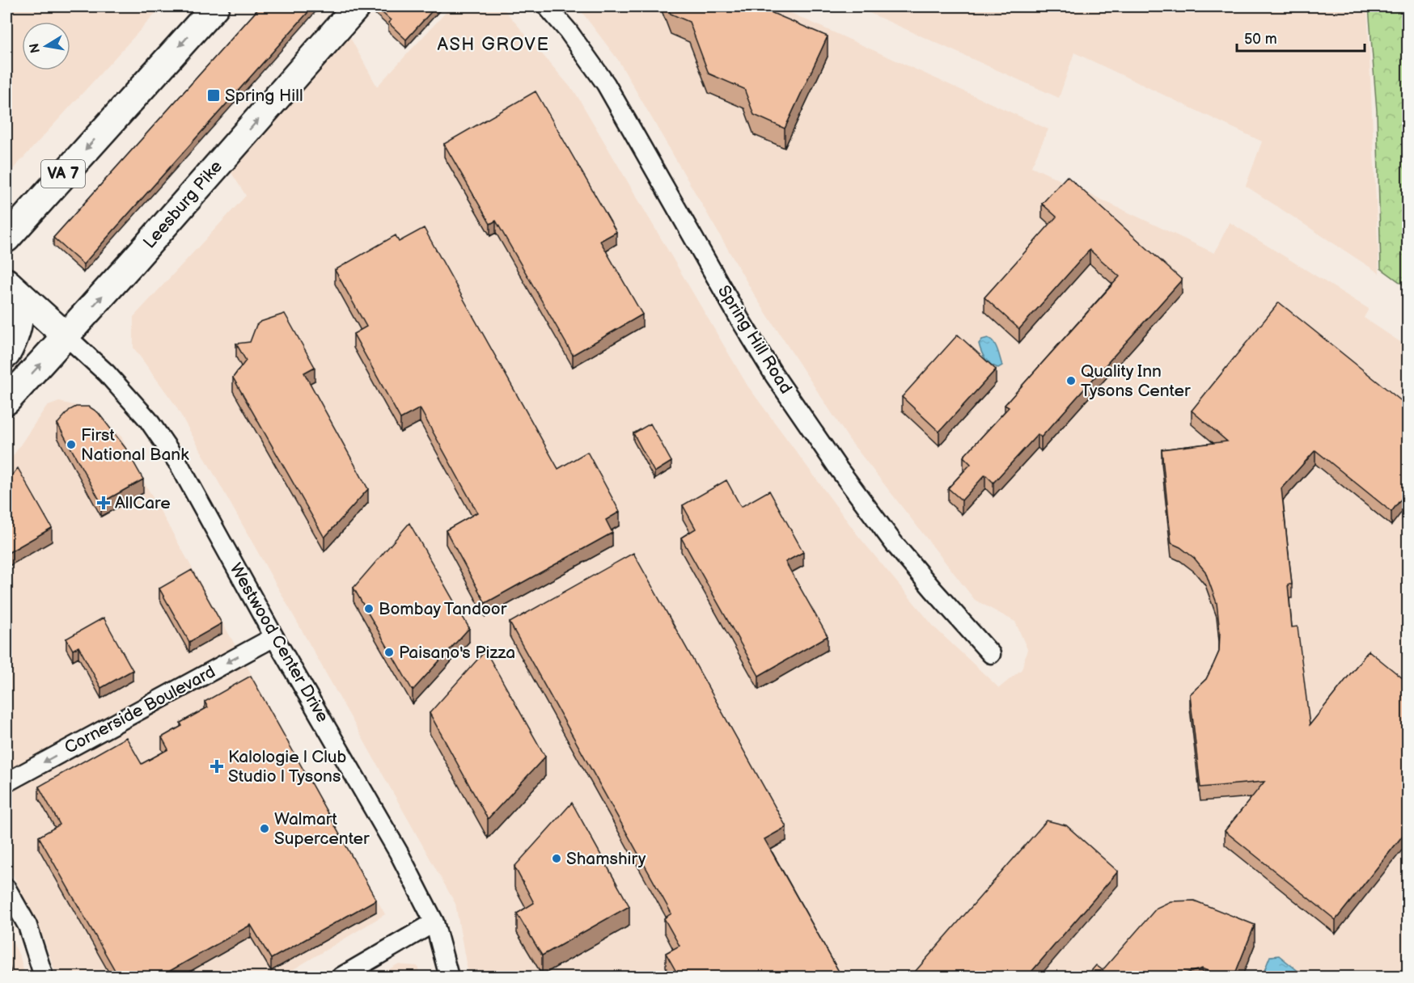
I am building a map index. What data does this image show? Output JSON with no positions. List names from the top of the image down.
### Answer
{
  "streets": {
    "main road": ["VA 7", "Leesburg Pike"],
    "street": ["Spring Hill Road", "Westwood Center Drive", "Cornerside Boulevard"]
  },
  "crossings": [
    ["Leesburg Pike", "Westwood Center Drive"],
    ["Westwood Center Drive", "Cornerside Boulevard"]
  ],
  "one_way": ["Cornerside Boulevard"],
  "districts": ["ASH GROVE"],
  "places": {
    "transit": ["Spring Hill"],
    "other": [
      "Quality Inn Tysons Center",
      "First National Bank",
      "Bombay Tandoor",
      "Paisano's Pizza",
      "Walmart Supercenter",
      "Shamshiry"
    ],
    "health": ["AllCare", "Kalologie | Club Studio | Tysons"]
  },
  "scale_bar": "50 m",
  "north": "left"
}
